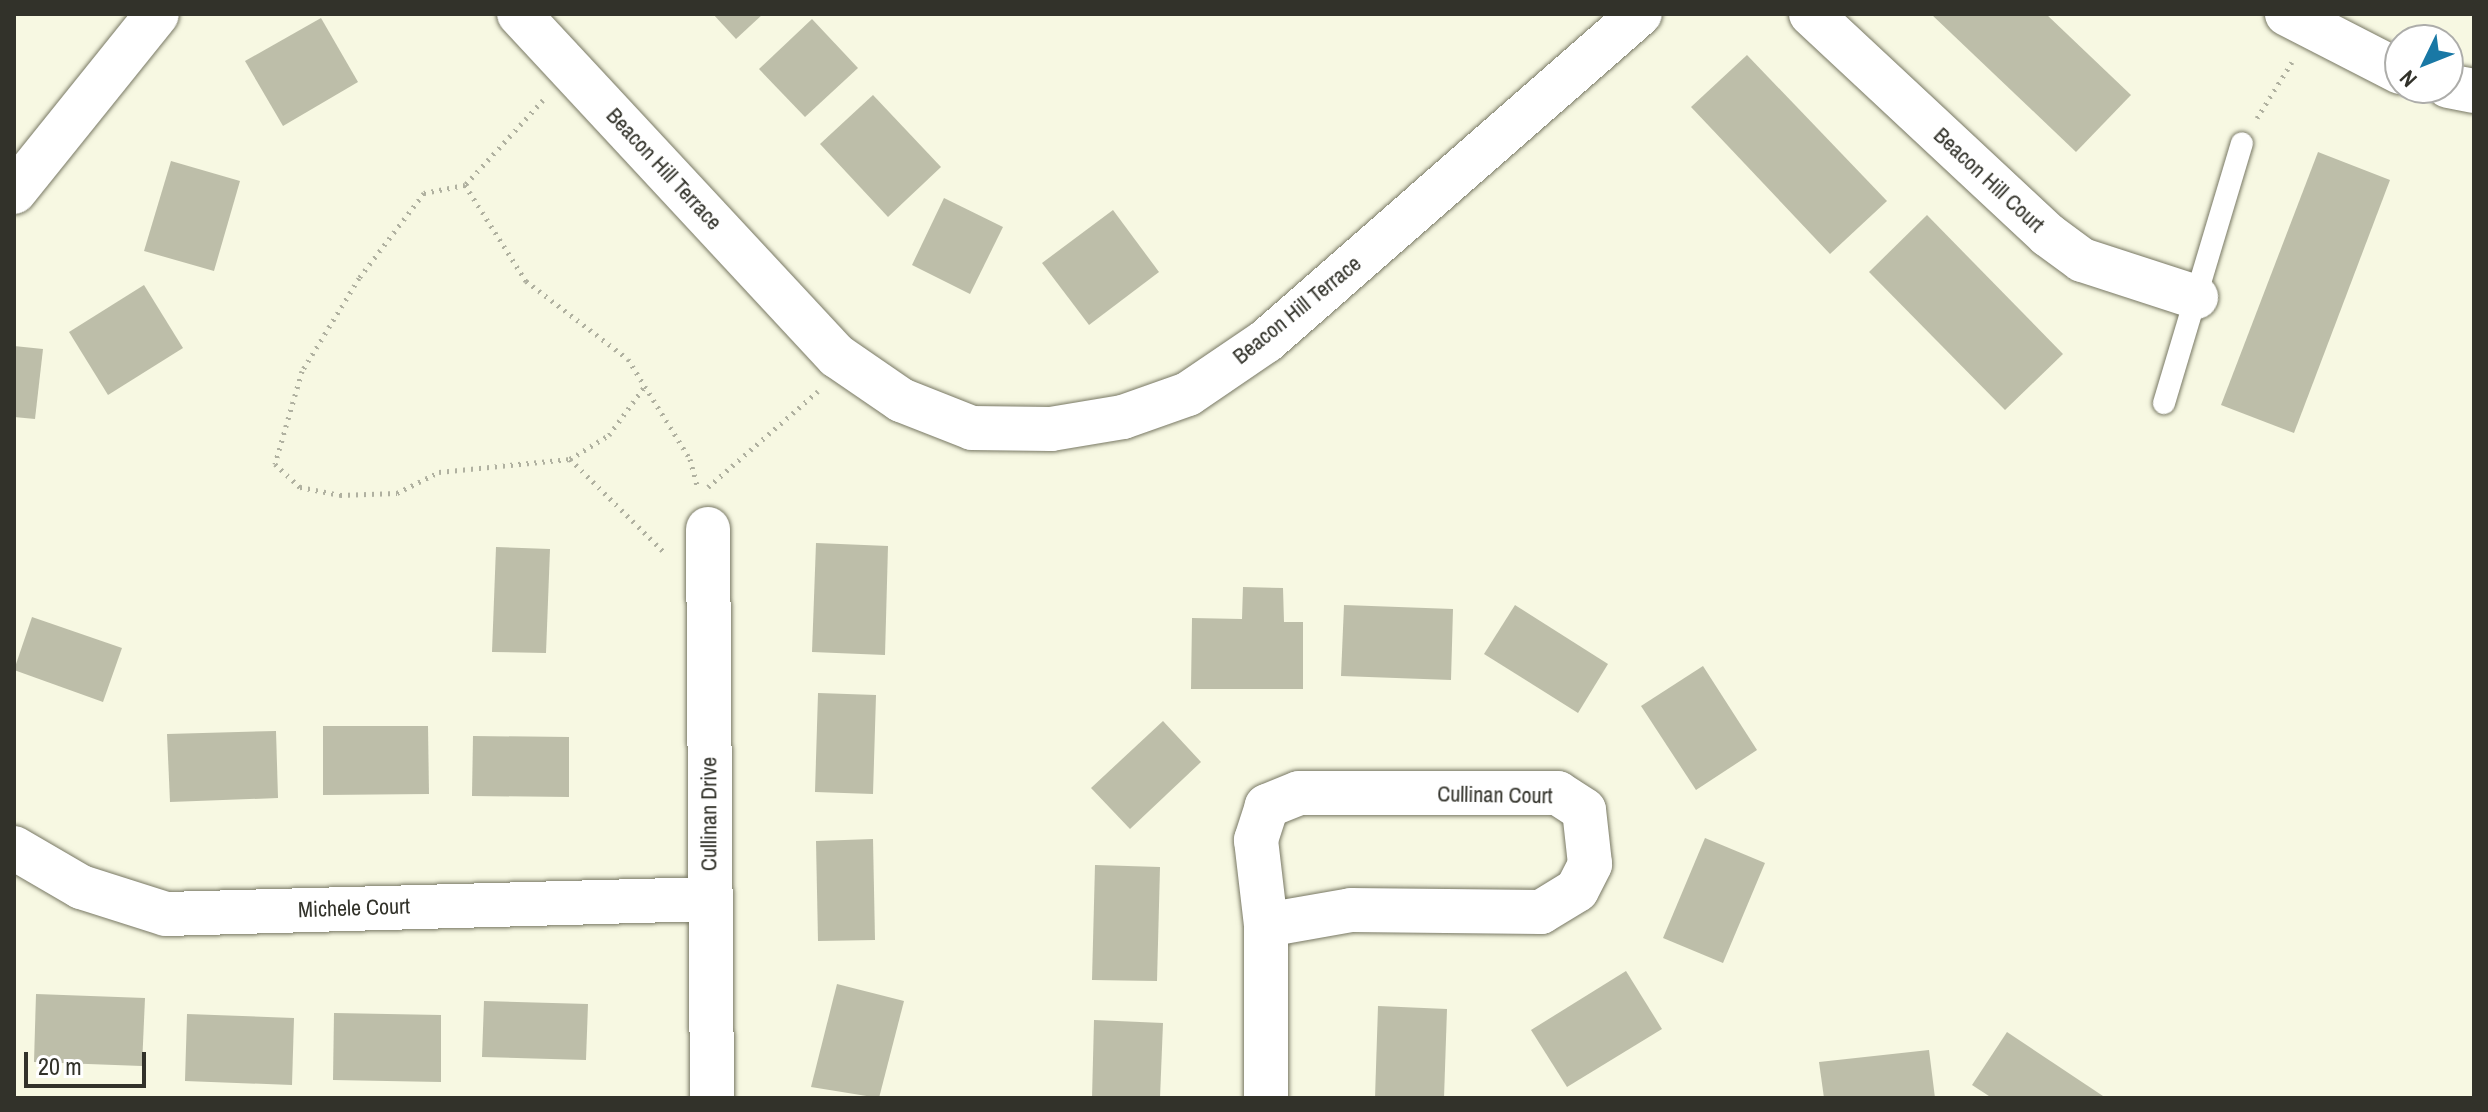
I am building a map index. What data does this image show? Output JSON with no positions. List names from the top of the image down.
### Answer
{
  "streets": {
    "street": [
      "Beacon Hill Terrace",
      "Beacon Hill Court",
      "Cullinan Court",
      "Cullinan Drive",
      "Michele Court"
    ]
  },
  "crossings": [
    ["Cullinan Drive", "Michele Court"]
  ],
  "scale_bar": "20 m",
  "north": "bottom left"
}
